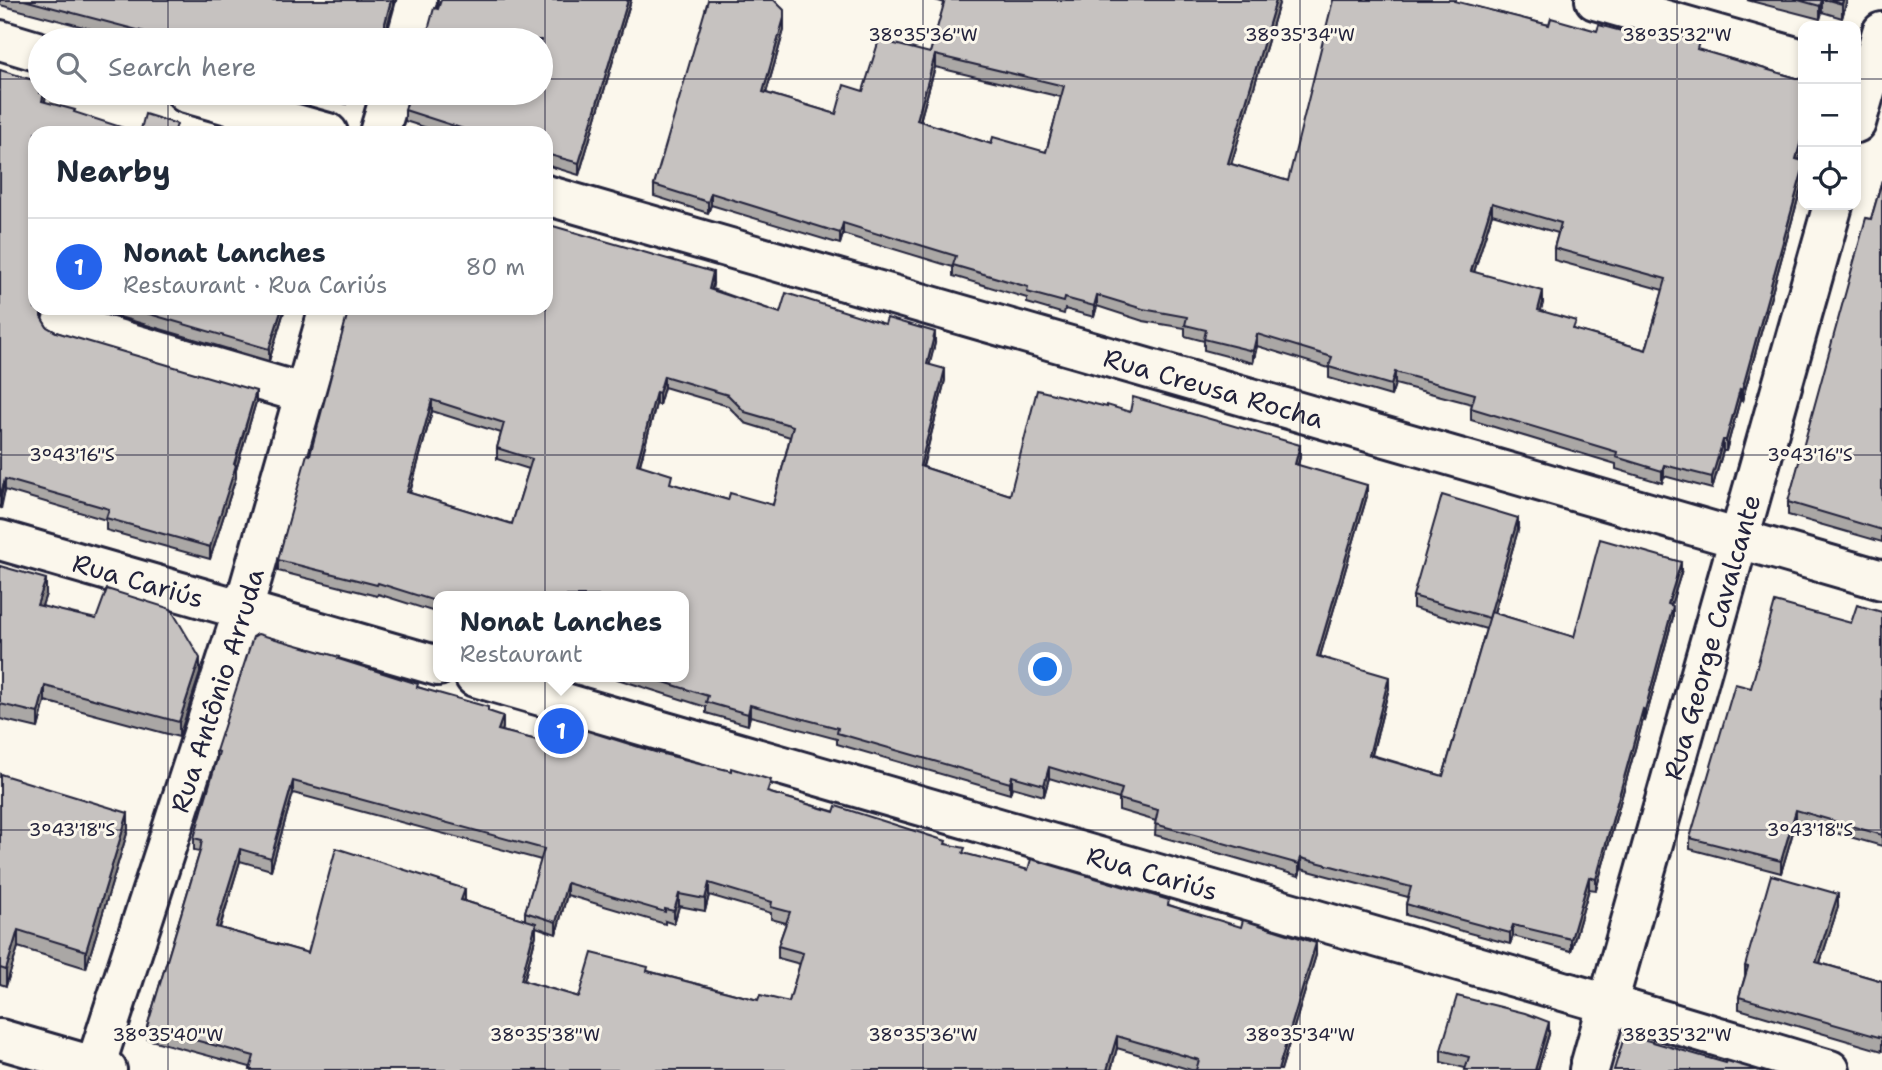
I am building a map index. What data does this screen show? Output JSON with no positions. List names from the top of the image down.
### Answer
{
  "streets": {
    "street": [
      "Rua Creusa Rocha",
      "Rua Cariús",
      "Rua George Cavalcante",
      "Rua Antônio Arruda"
    ]
  },
  "crossings": [
    ["Rua Creusa Rocha", "Rua George Cavalcante"],
    ["Rua Cariús", "Rua George Cavalcante"],
    ["Rua Cariús", "Rua Antônio Arruda"]
  ],
  "page": {
    "map_buttons": ["+", "−"],
    "search": "Search here",
    "heading": "Nearby",
    "list": [
      {
        "mark": "1",
        "name": "Nonat Lanches",
        "note": "Restaurant · Rua Cariús",
        "value": "80 m"
      }
    ],
    "popup": ["Nonat Lanches", "Restaurant"],
    "pins": "1"
  },
  "coordinates": [
    "38°35'36\"W",
    "38°35'34\"W",
    "38°35'32\"W",
    "3°43'16\"S",
    "3°43'18\"S",
    "38°35'40\"W",
    "38°35'38\"W"
  ]
}
